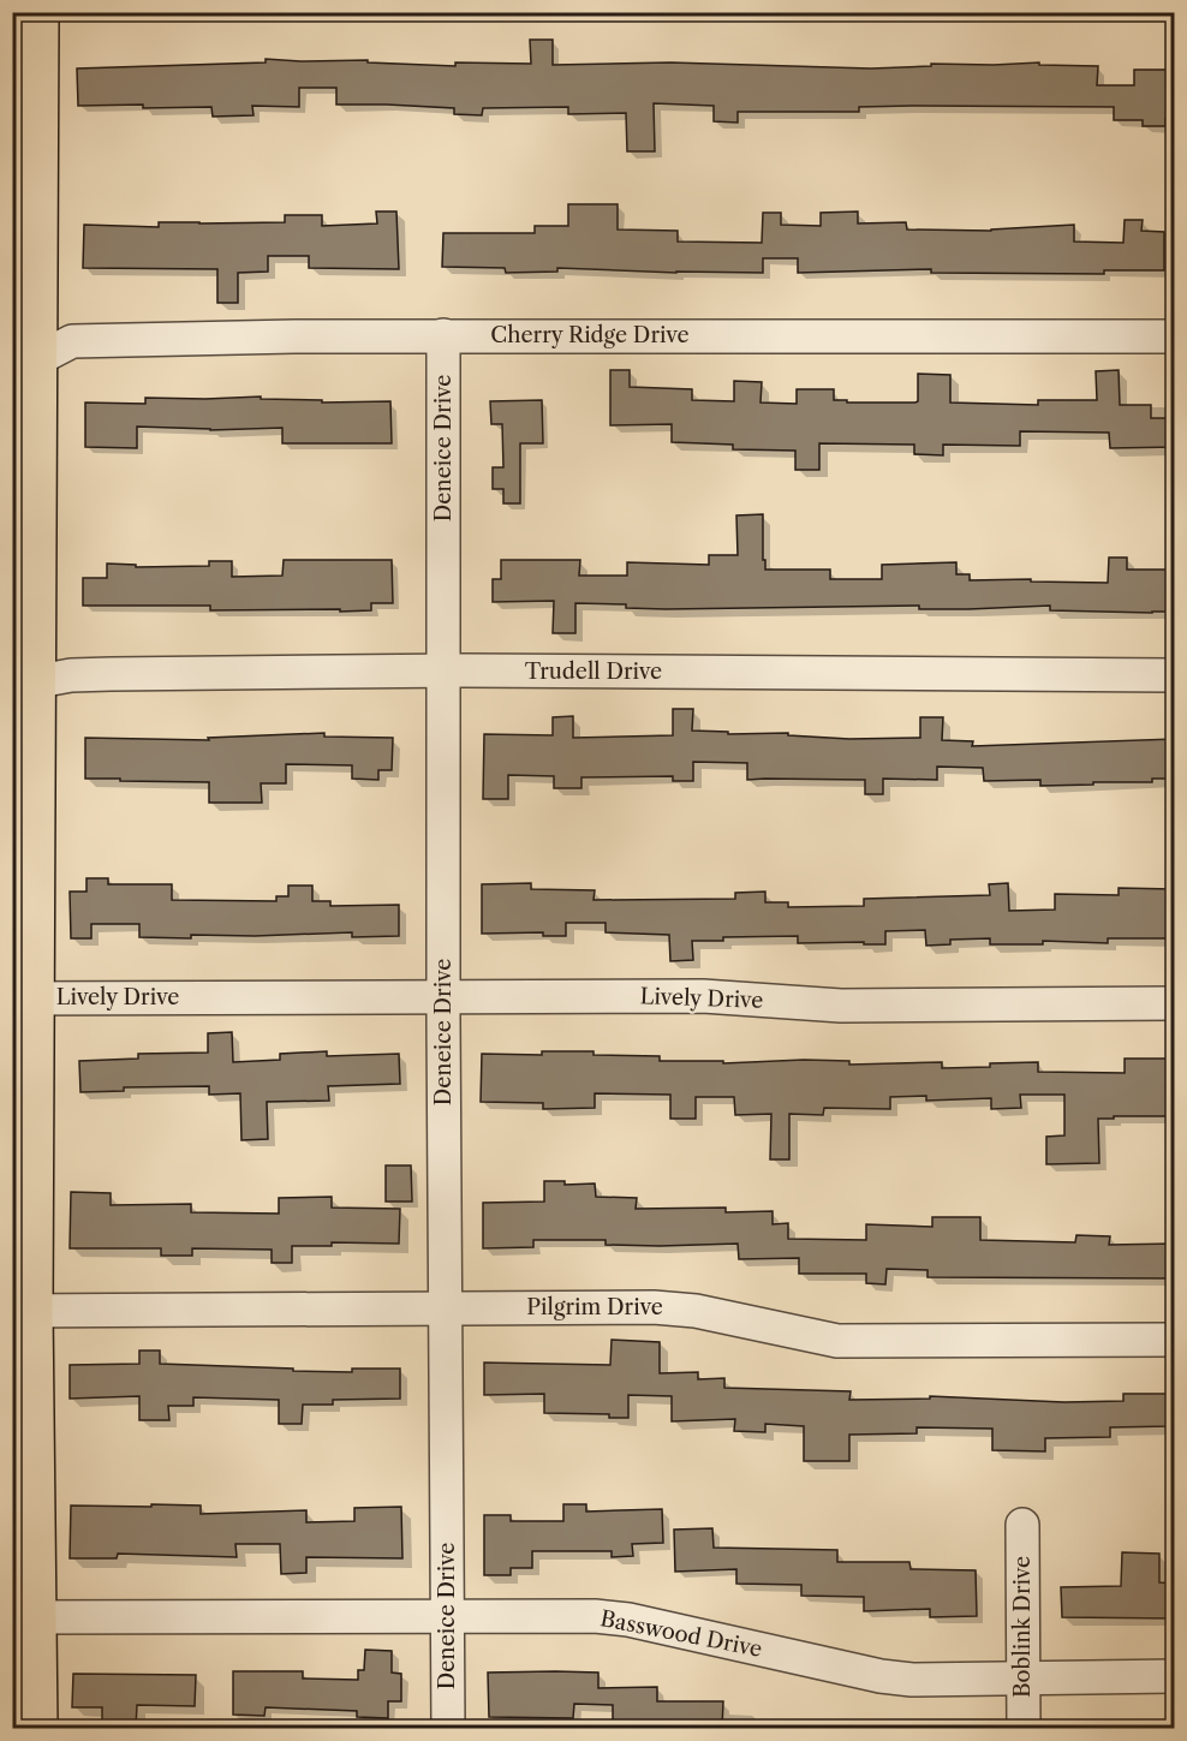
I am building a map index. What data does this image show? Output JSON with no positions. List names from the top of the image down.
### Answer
{
  "streets": {
    "street": [
      "Cherry Ridge Drive",
      "Deneice Drive",
      "Trudell Drive",
      "Lively Drive",
      "Pilgrim Drive",
      "Boblink Drive",
      "Basswood Drive"
    ]
  },
  "crossings": [
    ["Cherry Ridge Drive", "Deneice Drive"],
    ["Deneice Drive", "Trudell Drive"],
    ["Deneice Drive", "Lively Drive"],
    ["Deneice Drive", "Pilgrim Drive"],
    ["Deneice Drive", "Basswood Drive"],
    ["Boblink Drive", "Basswood Drive"]
  ]
}
